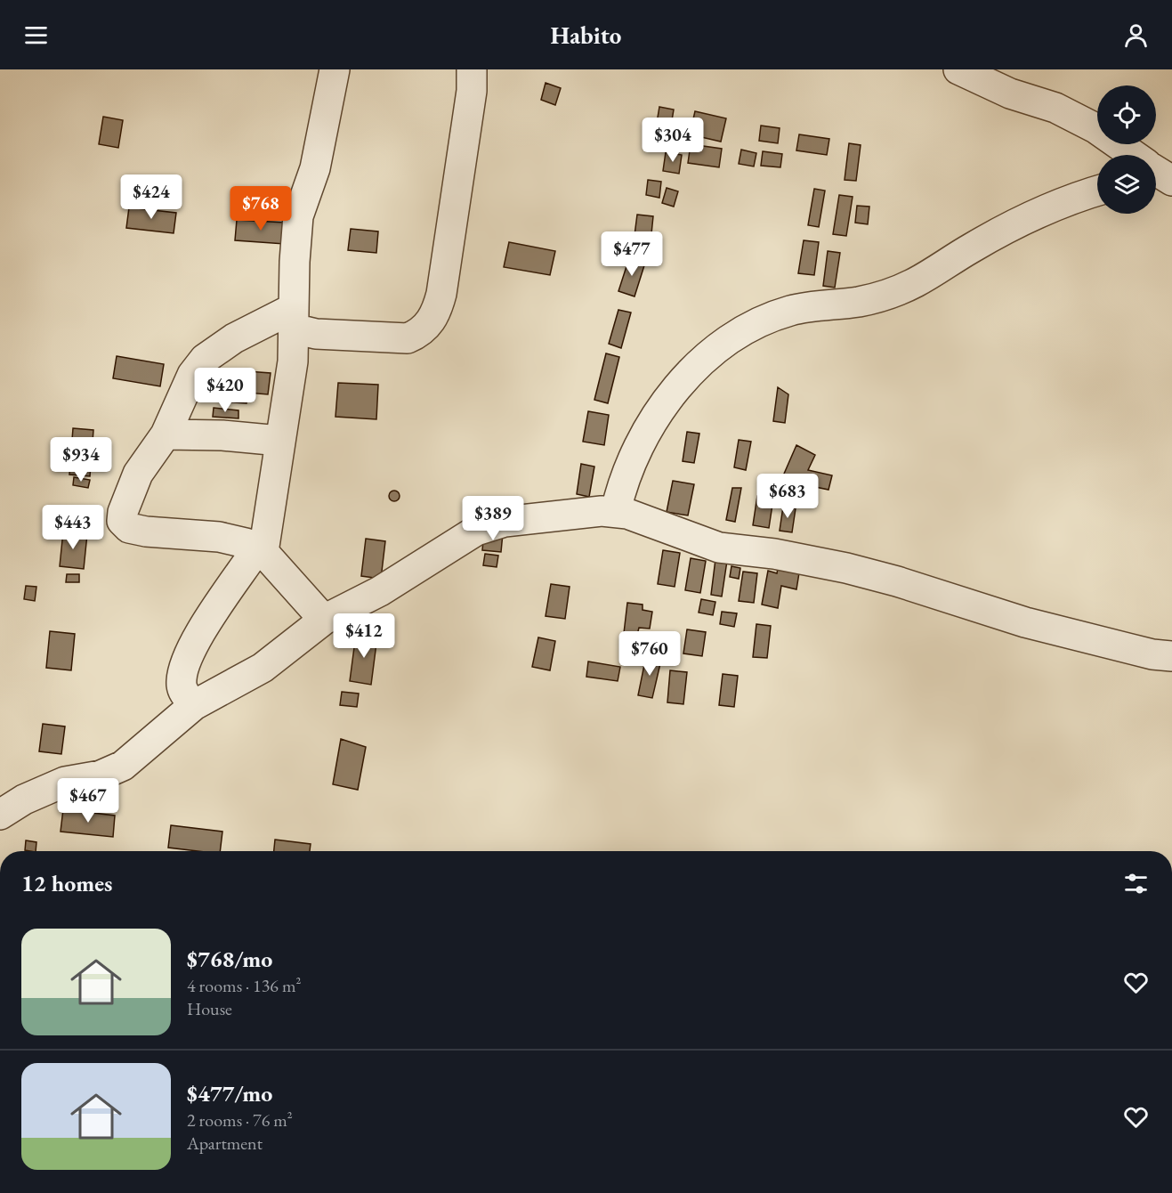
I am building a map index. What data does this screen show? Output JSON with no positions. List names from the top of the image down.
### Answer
{
  "page": {
    "header": "Habito",
    "price": [
      "$304",
      "$424",
      "$768",
      "$477",
      "$420",
      "$934",
      "$683",
      "$389",
      "$443",
      "$412",
      "$760",
      "$467"
    ],
    "heading": "12 homes",
    "list": [
      {
        "name": "$768/mo",
        "note": "4 rooms · 136 m² · House"
      },
      {
        "name": "$477/mo",
        "note": "2 rooms · 76 m² · Apartment"
      }
    ]
  }
}
